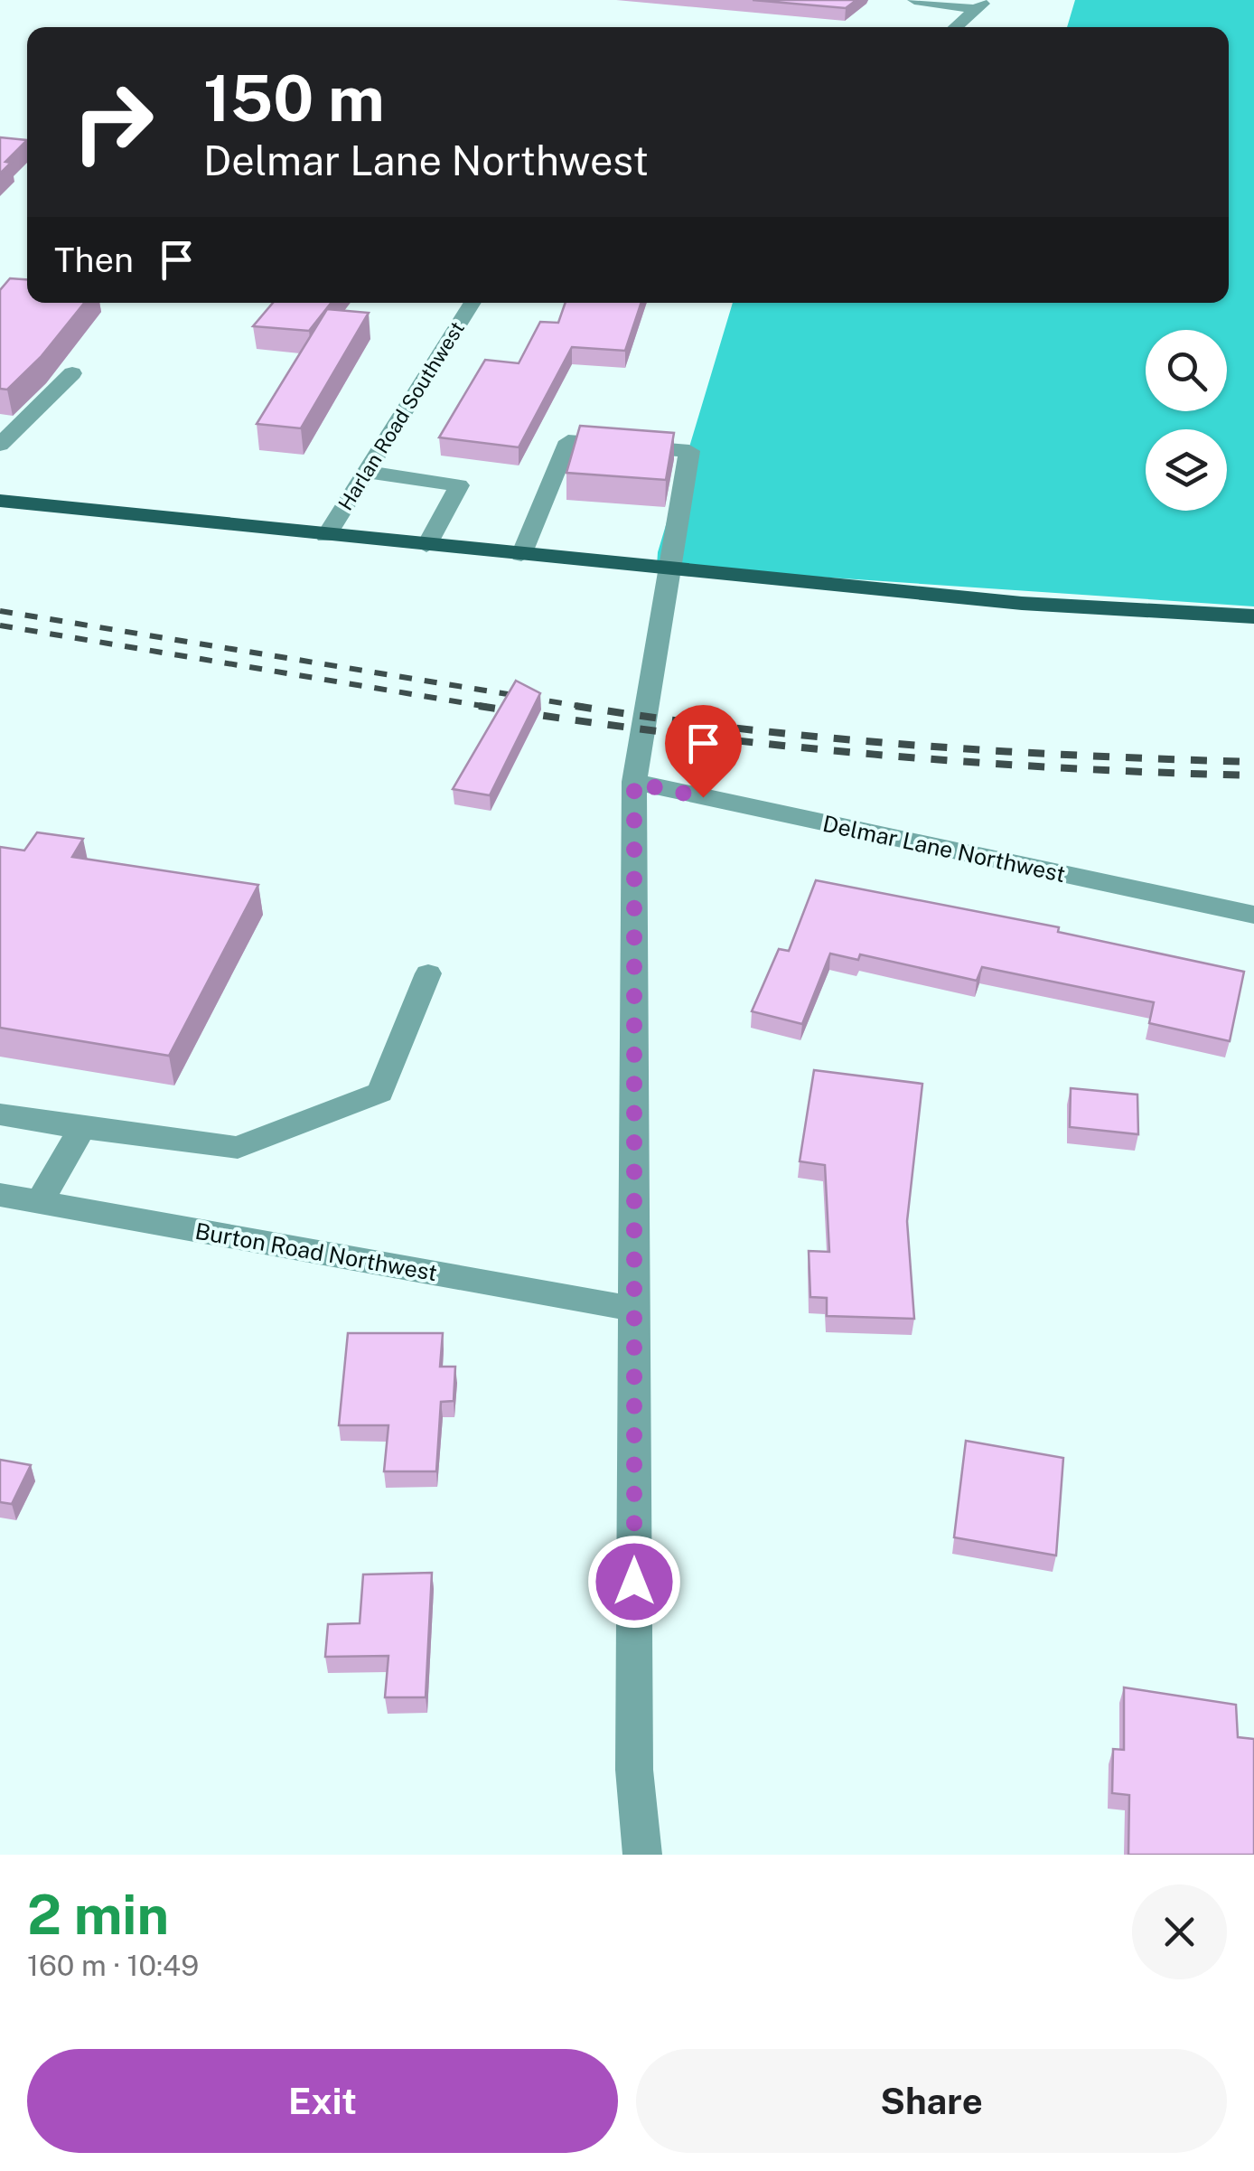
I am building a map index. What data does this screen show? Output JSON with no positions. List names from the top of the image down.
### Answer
{
  "streets": {
    "street": ["Harlan Road Southwest", "Delmar Lane Northwest", "Burton Road Northwest"]
  },
  "page": {
    "turn": ["150 m", "Delmar Lane Northwest"],
    "then": "Then",
    "heading": ["2 min", "160 m · 10:49"],
    "buttons": ["Exit", "Share"]
  }
}
